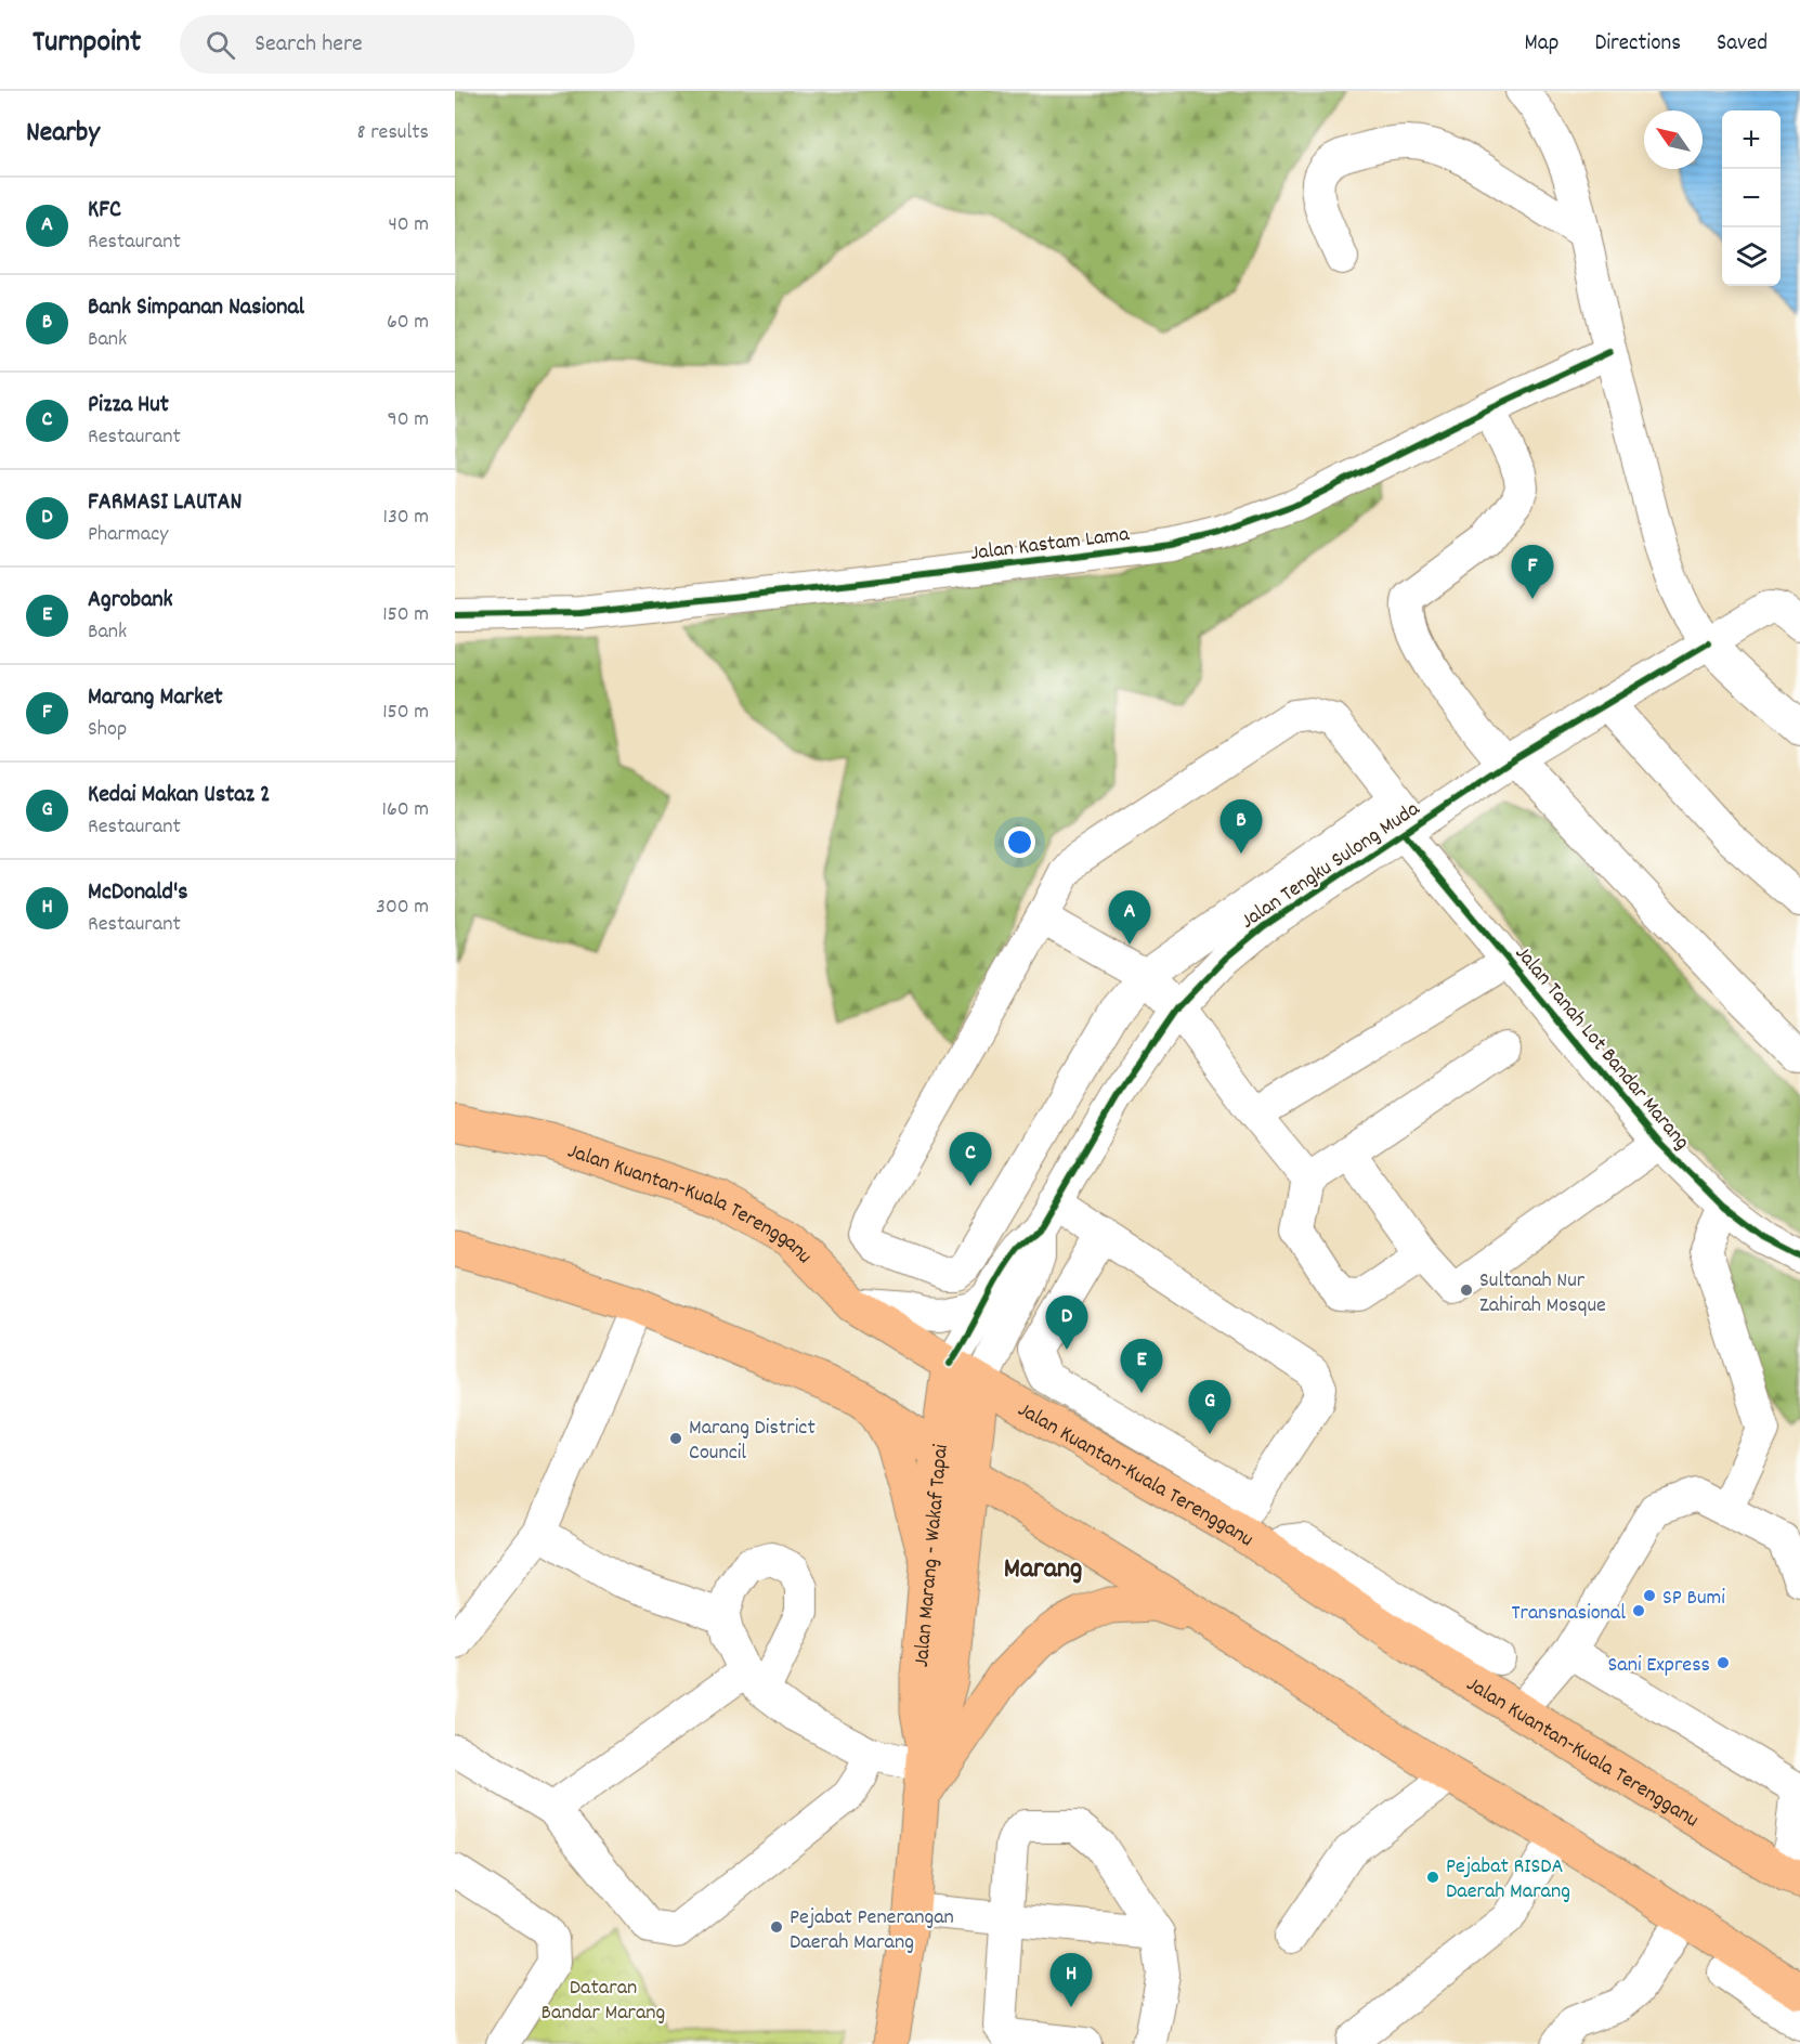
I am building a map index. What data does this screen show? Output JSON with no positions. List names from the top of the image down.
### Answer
{
  "streets": {
    "main road": ["Jalan Kuantan-Kuala Terengganu", "Jalan Marang - Wakaf Tapai"],
    "street": ["Jalan Kastam Lama", "Jalan Tengku Sulong Muda", "Jalan Tanah Lot Bandar Marang"]
  },
  "crossings": [
    ["Jalan Tengku Sulong Muda", "Jalan Tanah Lot Bandar Marang"],
    ["Jalan Tengku Sulong Muda", "Jalan Kuantan-Kuala Terengganu"],
    ["Jalan Tengku Sulong Muda", "Jalan Marang - Wakaf Tapai"],
    ["Jalan Kuantan-Kuala Terengganu", "Jalan Marang - Wakaf Tapai"]
  ],
  "districts": ["Marang"],
  "parks": ["Dataran Bandar Marang"],
  "places": [
    "Sultanah Nur Zahirah Mosque",
    "Marang District Council",
    "SP Bumi",
    "Transnasional",
    "Sani Express",
    "Pejabat RISDA Daerah Marang",
    "Pejabat Penerangan Daerah Marang"
  ],
  "north": "top left",
  "page": {
    "header": "Turnpoint",
    "search": "Search here",
    "nav": ["Map", "Directions", "Saved"],
    "heading": ["Nearby", "8 results"],
    "map_buttons": ["+", "−"],
    "list": [
      {
        "mark": "A",
        "name": "KFC",
        "note": "Restaurant",
        "value": "40 m"
      },
      {
        "mark": "B",
        "name": "Bank Simpanan Nasional",
        "note": "Bank",
        "value": "60 m"
      },
      {
        "mark": "C",
        "name": "Pizza Hut",
        "note": "Restaurant",
        "value": "90 m"
      },
      {
        "mark": "D",
        "name": "FARMASI LAUTAN",
        "note": "Pharmacy",
        "value": "130 m"
      },
      {
        "mark": "E",
        "name": "Agrobank",
        "note": "Bank",
        "value": "150 m"
      },
      {
        "mark": "F",
        "name": "Marang Market",
        "note": "Shop",
        "value": "150 m"
      },
      {
        "mark": "G",
        "name": "Kedai Makan Ustaz 2",
        "note": "Restaurant",
        "value": "160 m"
      },
      {
        "mark": "H",
        "name": "McDonald's",
        "note": "Restaurant",
        "value": "300 m"
      }
    ],
    "pins": [
      "F",
      "B",
      "A",
      "C",
      "D",
      "E",
      "G",
      "H"
    ]
  }
}
